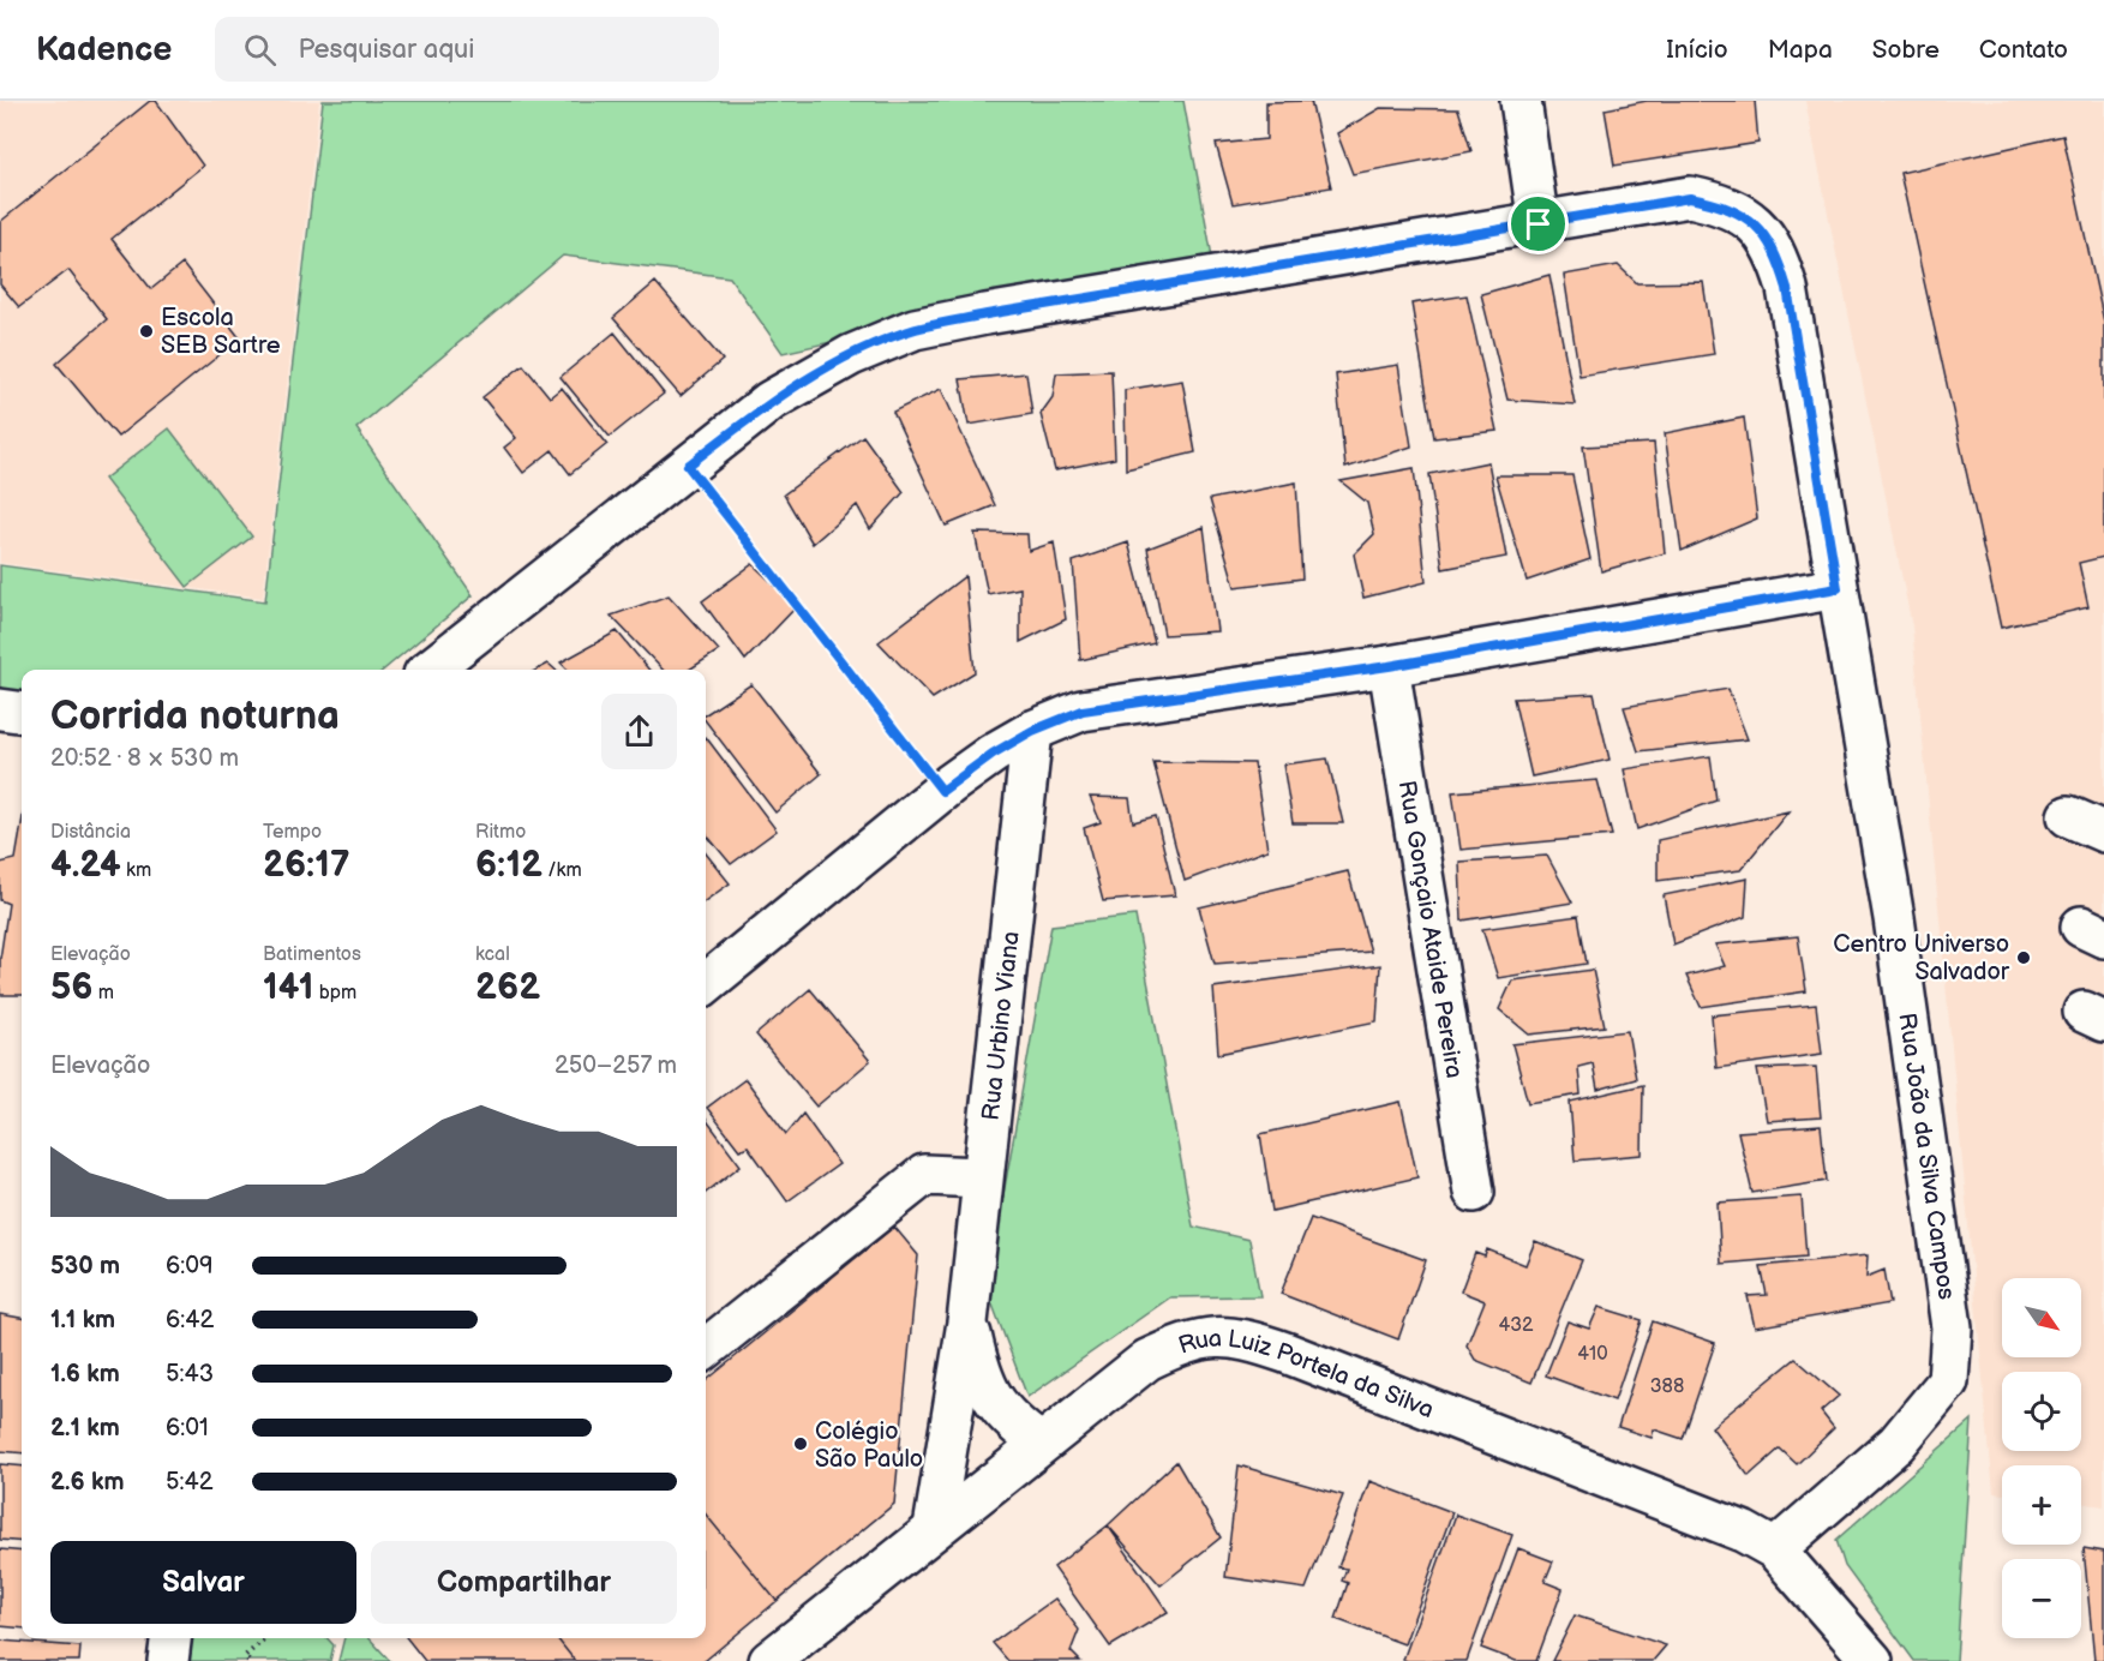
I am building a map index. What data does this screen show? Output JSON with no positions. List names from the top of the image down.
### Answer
{
  "streets": {
    "street": [
      "Rua Gonçaio Ataide Pereira",
      "Rua Urbino Viana",
      "Rua João da Silva Campos",
      "Rua Luiz Portela da Silva"
    ]
  },
  "crossings": [
    ["Rua Urbino Viana", "Rua Luiz Portela da Silva"],
    ["Rua João da Silva Campos", "Rua Luiz Portela da Silva"]
  ],
  "places": ["Escola SEB Sartre", "Centro Universo Salvador", "Colégio São Paulo"],
  "house_numbers": ["432", "410", "388"],
  "north": "bottom right",
  "page": {
    "header": "Kadence",
    "search": "Pesquisar aqui",
    "nav": [
      "Início",
      "Mapa",
      "Sobre",
      "Contato"
    ],
    "heading": ["Corrida noturna", "20:52 · 8 × 530 m"],
    "stats": [
      ["Distância", "4.24 km"],
      ["Tempo", "26:17"],
      ["Ritmo", "6:12 /km"],
      ["Elevação", "56 m"],
      ["Batimentos", "141 bpm"],
      ["kcal", "262"]
    ],
    "chart": ["Elevação", "250–257 m"],
    "list": [
      {
        "name": "530 m",
        "note": "6:09"
      },
      {
        "name": "1.1 km",
        "note": "6:42"
      },
      {
        "name": "1.6 km",
        "note": "5:43"
      },
      {
        "name": "2.1 km",
        "note": "6:01"
      },
      {
        "name": "2.6 km",
        "note": "5:42"
      }
    ],
    "map_buttons": ["+", "−"],
    "buttons": ["Salvar", "Compartilhar"]
  }
}
